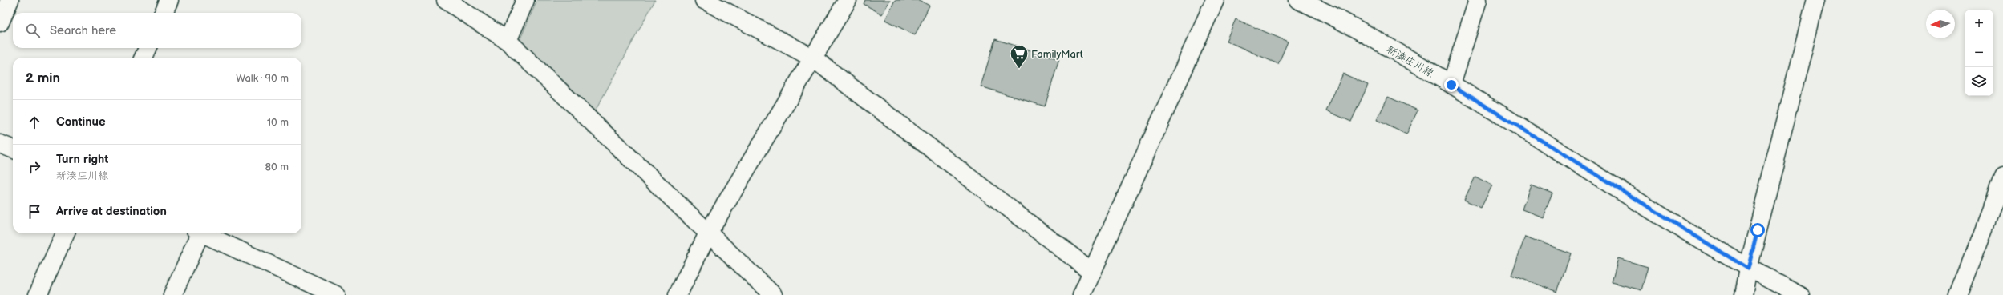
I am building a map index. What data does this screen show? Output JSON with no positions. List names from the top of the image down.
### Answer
{
  "streets": {
    "street": ["新湊庄川線"]
  },
  "places": {
    "supermarket": ["FamilyMart"]
  },
  "north": "left",
  "page": {
    "map_buttons": ["+", "−"],
    "search": "Search here",
    "heading": ["2 min", "Walk · 90 m"],
    "list": [
      ["Continue", "10 m"],
      ["Turn right", "新湊庄川線", "80 m"],
      "Arrive at destination"
    ]
  }
}
